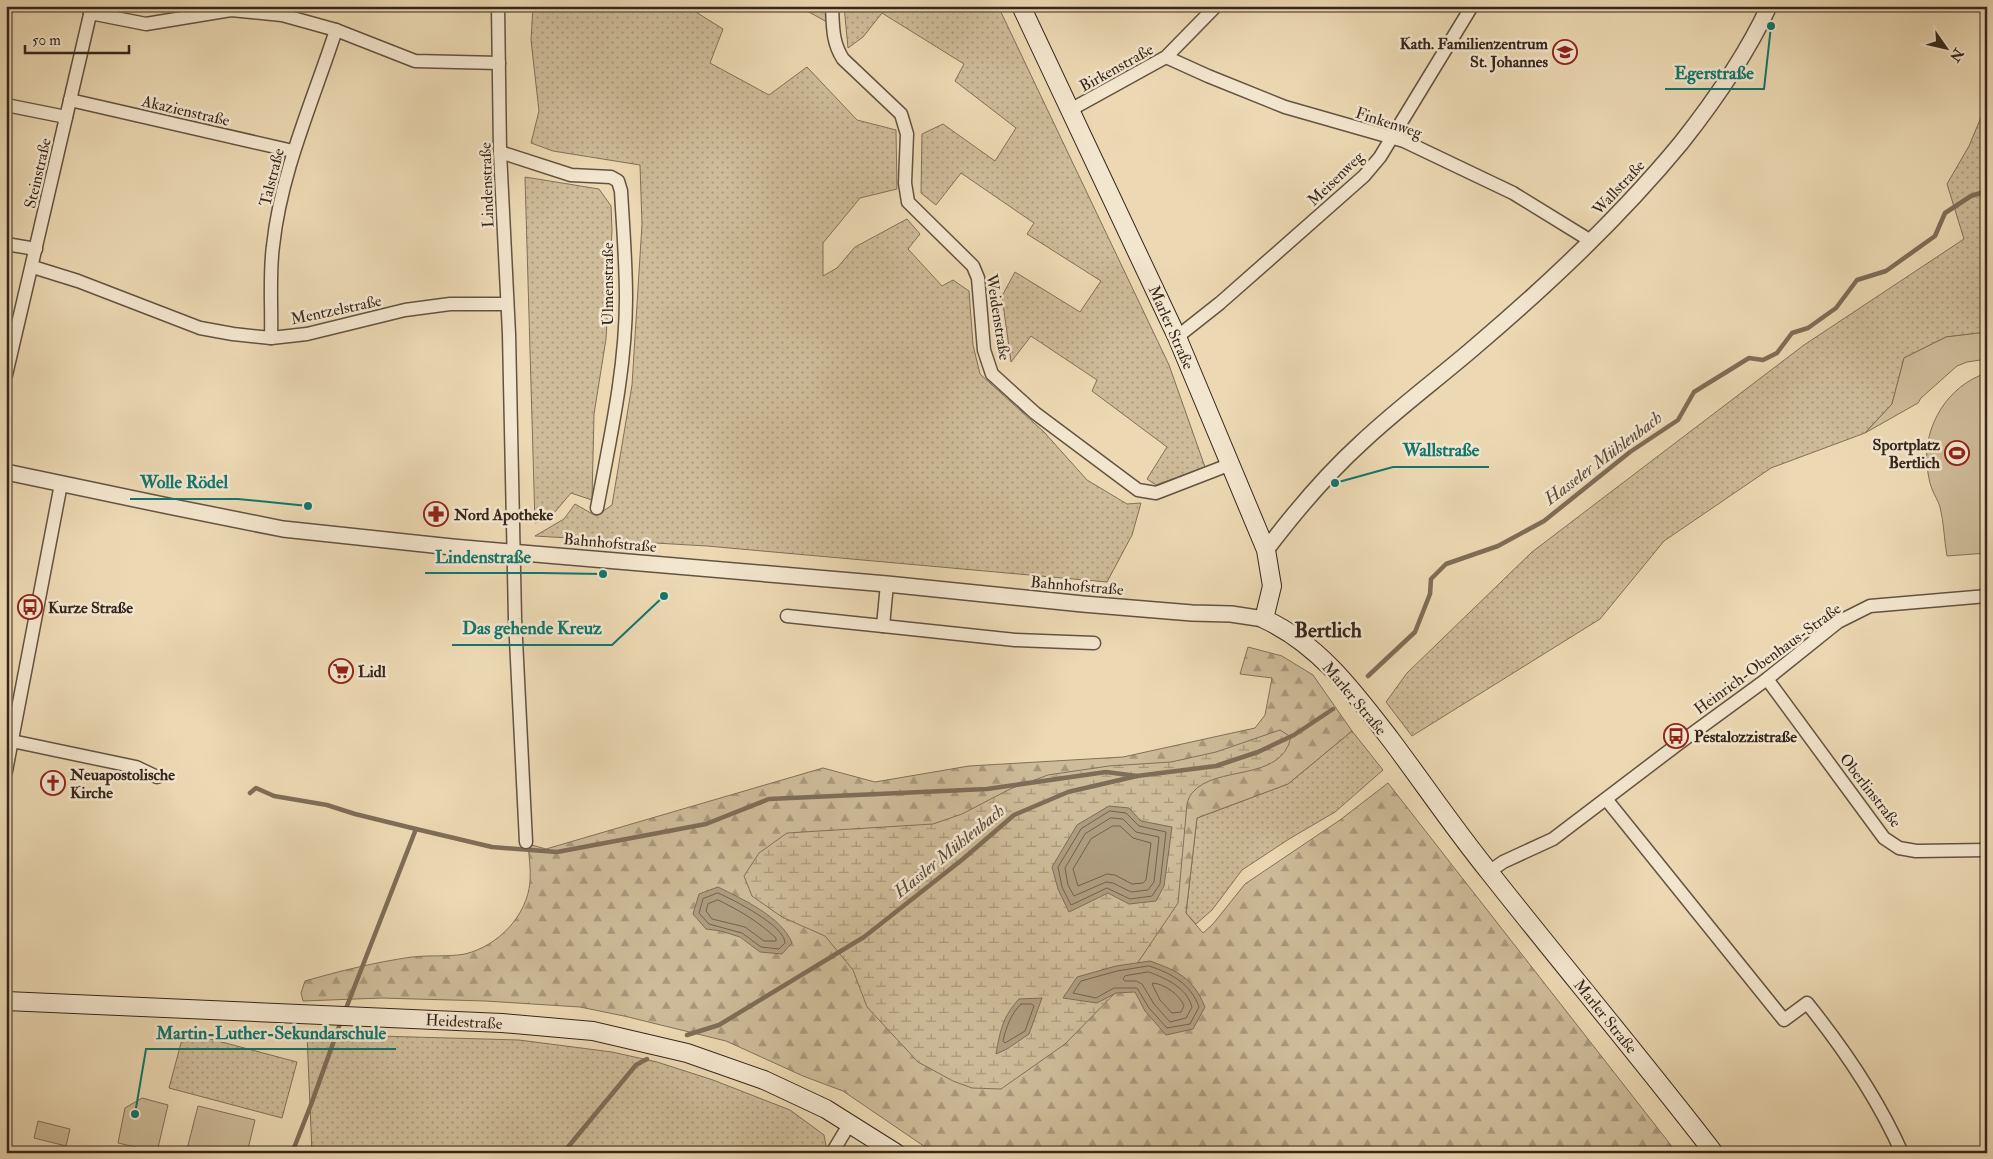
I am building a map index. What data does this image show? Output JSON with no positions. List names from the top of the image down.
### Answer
{
  "streets": {
    "main road": ["Marler Straße", "Heidestraße"],
    "street": [
      "Birkenstraße",
      "Akazienstraße",
      "Finkenweg",
      "Steinstraße",
      "Talstraße",
      "Meisenweg",
      "Lindenstraße",
      "Wallstraße",
      "Ulmenstraße",
      "Mentzelstraße",
      "Weidenstraße",
      "Bahnhofstraße",
      "Heinrich-Obenhaus-Straße",
      "Oberlinstraße"
    ]
  },
  "crossings": [
    ["Birkenstraße", "Finkenweg"],
    ["Birkenstraße", "Marler Straße"],
    ["Akazienstraße", "Steinstraße"],
    ["Akazienstraße", "Talstraße"],
    ["Finkenweg", "Meisenweg"],
    ["Finkenweg", "Wallstraße"],
    ["Steinstraße", "Mentzelstraße"],
    ["Talstraße", "Mentzelstraße"],
    ["Meisenweg", "Marler Straße"],
    ["Lindenstraße", "Ulmenstraße"],
    ["Lindenstraße", "Mentzelstraße"],
    ["Lindenstraße", "Bahnhofstraße"],
    ["Wallstraße", "Marler Straße"],
    ["Weidenstraße", "Marler Straße"],
    ["Marler Straße", "Bahnhofstraße"],
    ["Marler Straße", "Heinrich-Obenhaus-Straße"],
    ["Heinrich-Obenhaus-Straße", "Oberlinstraße"]
  ],
  "districts": ["Bertlich"],
  "water": ["Hasseler Mühlenbach", "Hassler Mühlenbach"],
  "places": {
    "other": [
      "Egerstraße",
      "Wallstraße",
      "Wolle Rödel",
      "Lindenstraße",
      "Das gehende Kreuz",
      "Martin-Luther-Sekundarschule"
    ],
    "school or university": ["Kath. Familienzentrum St. Johannes"],
    "sports": ["Sportplatz Bertlich"],
    "pharmacy": ["Nord Apotheke"],
    "bus stop": ["Kurze Straße", "Pestalozzistraße"],
    "supermarket": ["Lidl"],
    "church": ["Neuapostolische Kirche"]
  },
  "scale_bar": "50 m",
  "north": "bottom right"
}
